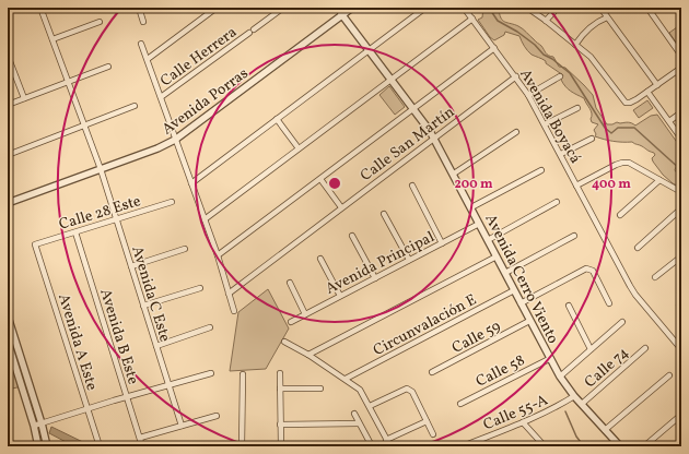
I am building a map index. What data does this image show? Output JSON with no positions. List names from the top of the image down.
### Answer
{
  "streets": {
    "street": [
      "Calle Herrera",
      "Avenida Porras",
      "Avenida Boyacá",
      "Calle San Martín",
      "Calle 28 Este",
      "Avenida Principal",
      "Avenida Cerro Viento",
      "Avenida C Este",
      "Circunvalación E",
      "Avenida B Este",
      "Calle 59",
      "Avenida A Este",
      "Calle 74",
      "Calle 58",
      "Calle 55-A"
    ]
  },
  "crossings": [
    ["Avenida Porras", "Avenida Cerro Viento"],
    ["Avenida Porras", "Avenida C Este"],
    ["Avenida Boyacá", "Calle San Martín"],
    ["Calle San Martín", "Avenida Cerro Viento"],
    ["Calle 28 Este", "Avenida C Este"],
    ["Calle 28 Este", "Avenida B Este"],
    ["Calle 28 Este", "Avenida A Este"],
    ["Avenida Principal", "Avenida Cerro Viento"],
    ["Avenida Cerro Viento", "Circunvalación E"],
    ["Avenida Cerro Viento", "Calle 59"],
    ["Avenida Cerro Viento", "Calle 74"],
    ["Avenida Cerro Viento", "Calle 58"],
    ["Avenida Cerro Viento", "Calle 55-A"]
  ],
  "rings": ["200 m", "400 m"]
}
